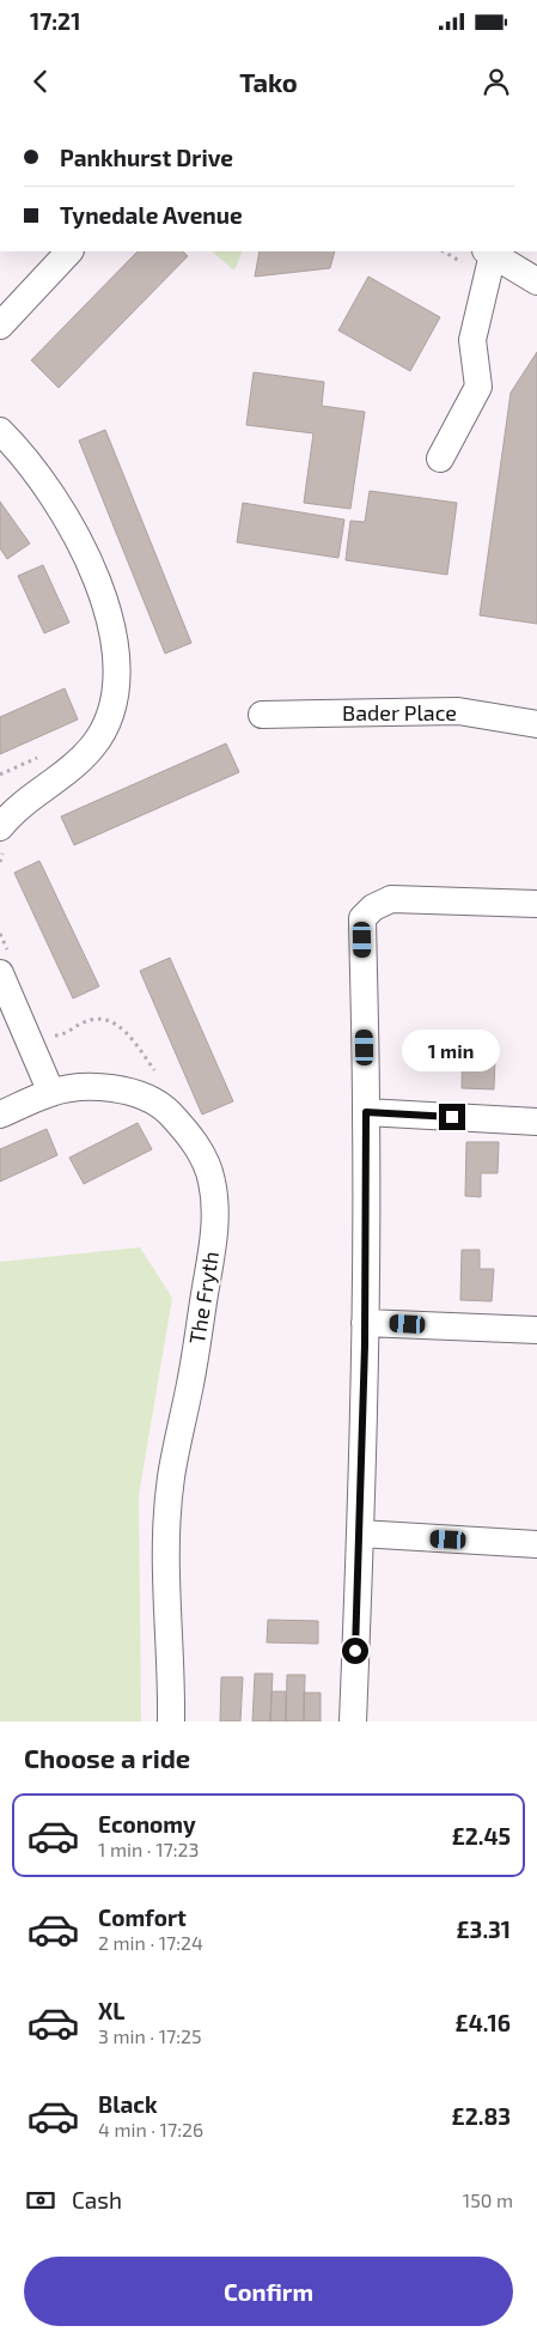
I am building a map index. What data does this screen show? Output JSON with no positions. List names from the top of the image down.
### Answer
{
  "streets": {
    "street": ["Bader Place", "The Fryth"]
  },
  "page": {
    "status": "17:21",
    "header": "Tako",
    "banner": ["Pankhurst Drive", "Tynedale Avenue"],
    "bubble": "1 min",
    "heading": "Choose a ride",
    "list": [
      {
        "name": "Economy",
        "note": "1 min · 17:23",
        "value": "£2.45"
      },
      {
        "name": "Comfort",
        "note": "2 min · 17:24",
        "value": "£3.31"
      },
      {
        "name": "XL",
        "note": "3 min · 17:25",
        "value": "£4.16"
      },
      {
        "name": "Black",
        "note": "4 min · 17:26",
        "value": "£2.83"
      }
    ],
    "pay": ["Cash", "150 m"],
    "buttons": "Confirm"
  }
}
